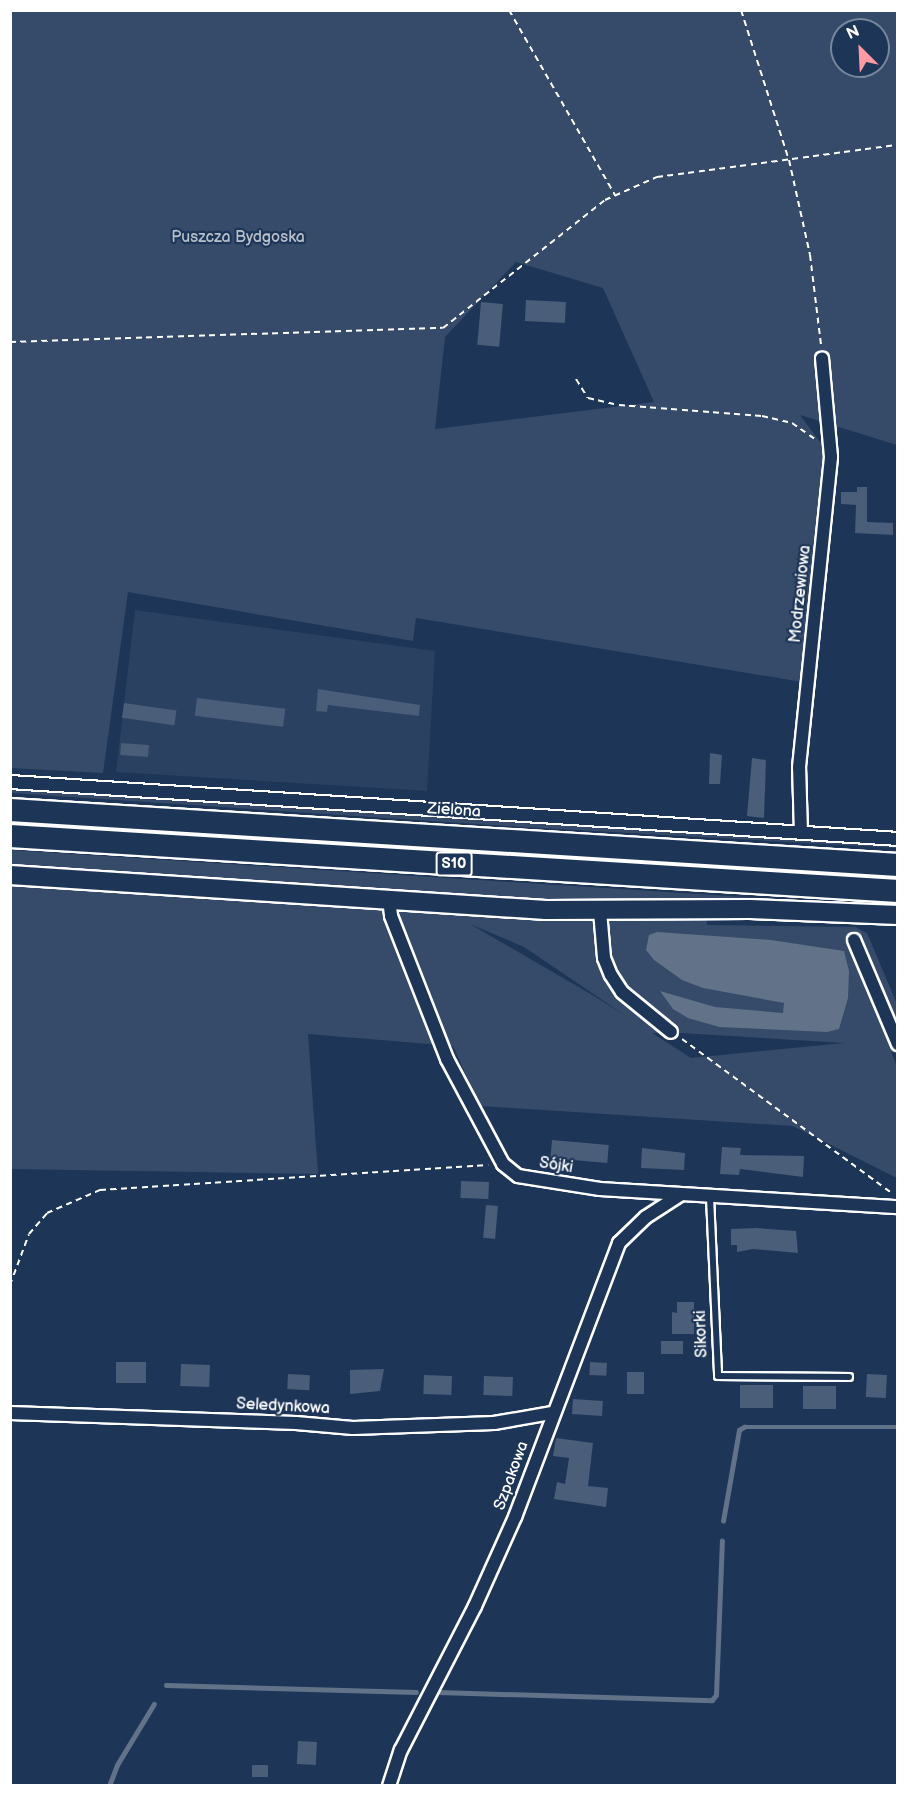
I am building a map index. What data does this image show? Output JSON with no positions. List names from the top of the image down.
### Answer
{
  "streets": {
    "highway": ["S10"],
    "street": [
      "Modrzewiowa",
      "Zielona",
      "Sójki",
      "Seledynkowa",
      "Szpakowa"
    ],
    "lane": ["Sikorki"]
  },
  "crossings": [
    ["Modrzewiowa", "Zielona"],
    ["Sójki", "Sikorki"],
    ["Sójki", "Szpakowa"],
    ["Seledynkowa", "Szpakowa"]
  ],
  "parks": ["Puszcza Bydgoska"],
  "north": "top left"
}
